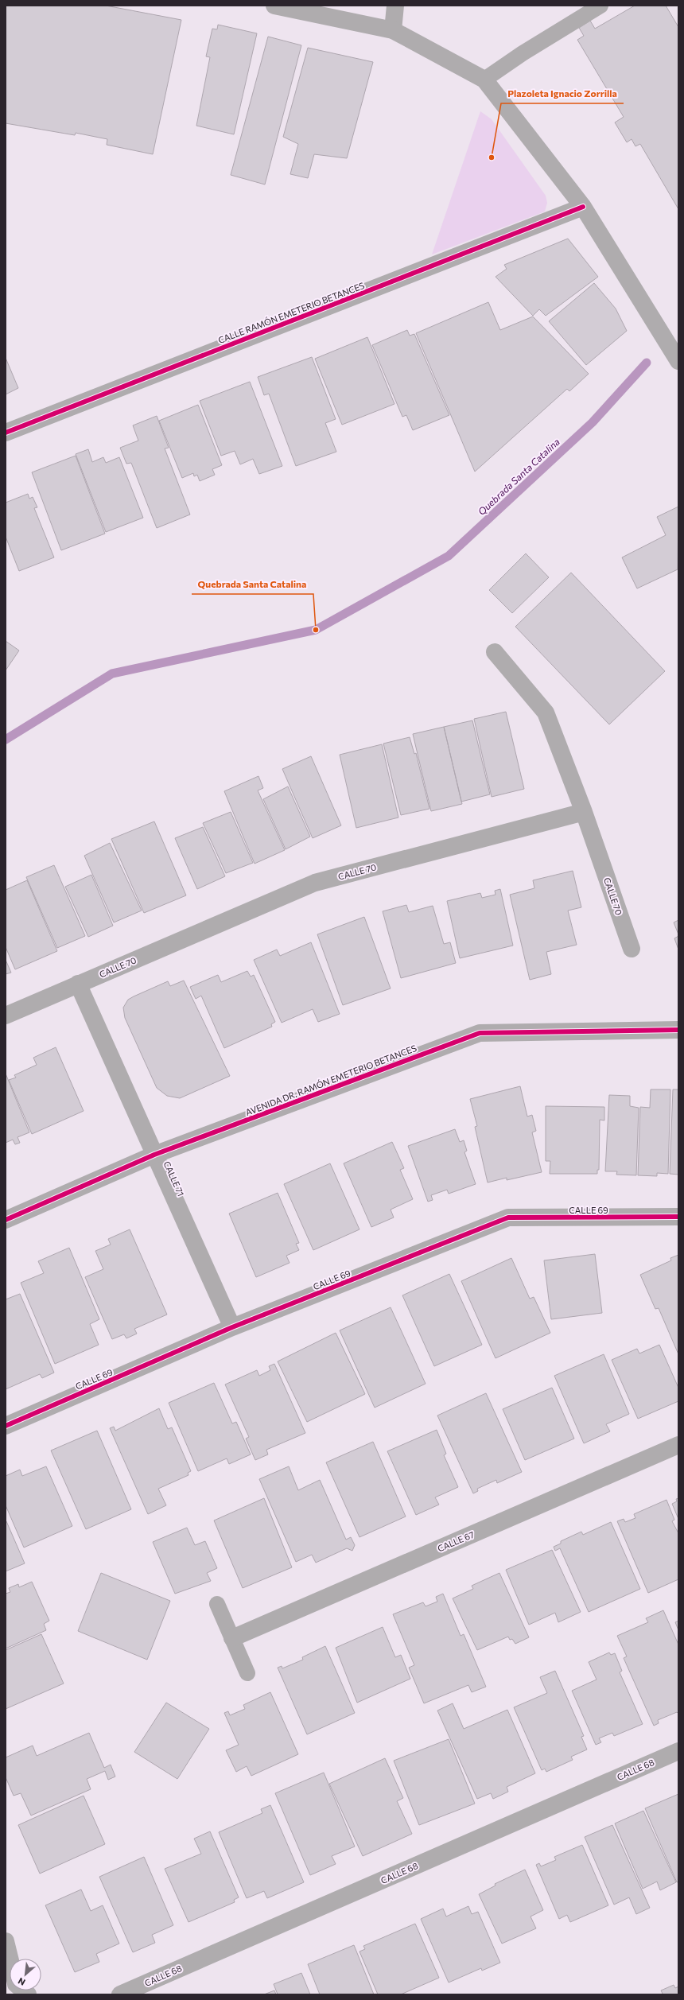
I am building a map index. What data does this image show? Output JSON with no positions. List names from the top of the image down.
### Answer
{
  "streets": {
    "street": [
      "CALLE RAMÓN EMETERIO BETANCES",
      "CALLE 70",
      "AVENIDA DR. RAMÓN EMETERIO BETANCES",
      "CALLE 71",
      "CALLE 69",
      "CALLE 67",
      "CALLE 68"
    ]
  },
  "crossings": [
    ["CALLE 70", "CALLE 71"],
    ["AVENIDA DR. RAMÓN EMETERIO BETANCES", "CALLE 71"],
    ["CALLE 71", "CALLE 69"]
  ],
  "water": ["Quebrada Santa Catalina"],
  "places": ["Plazoleta Ignacio Zorrilla", "Quebrada Santa Catalina"],
  "north": "bottom left"
}
